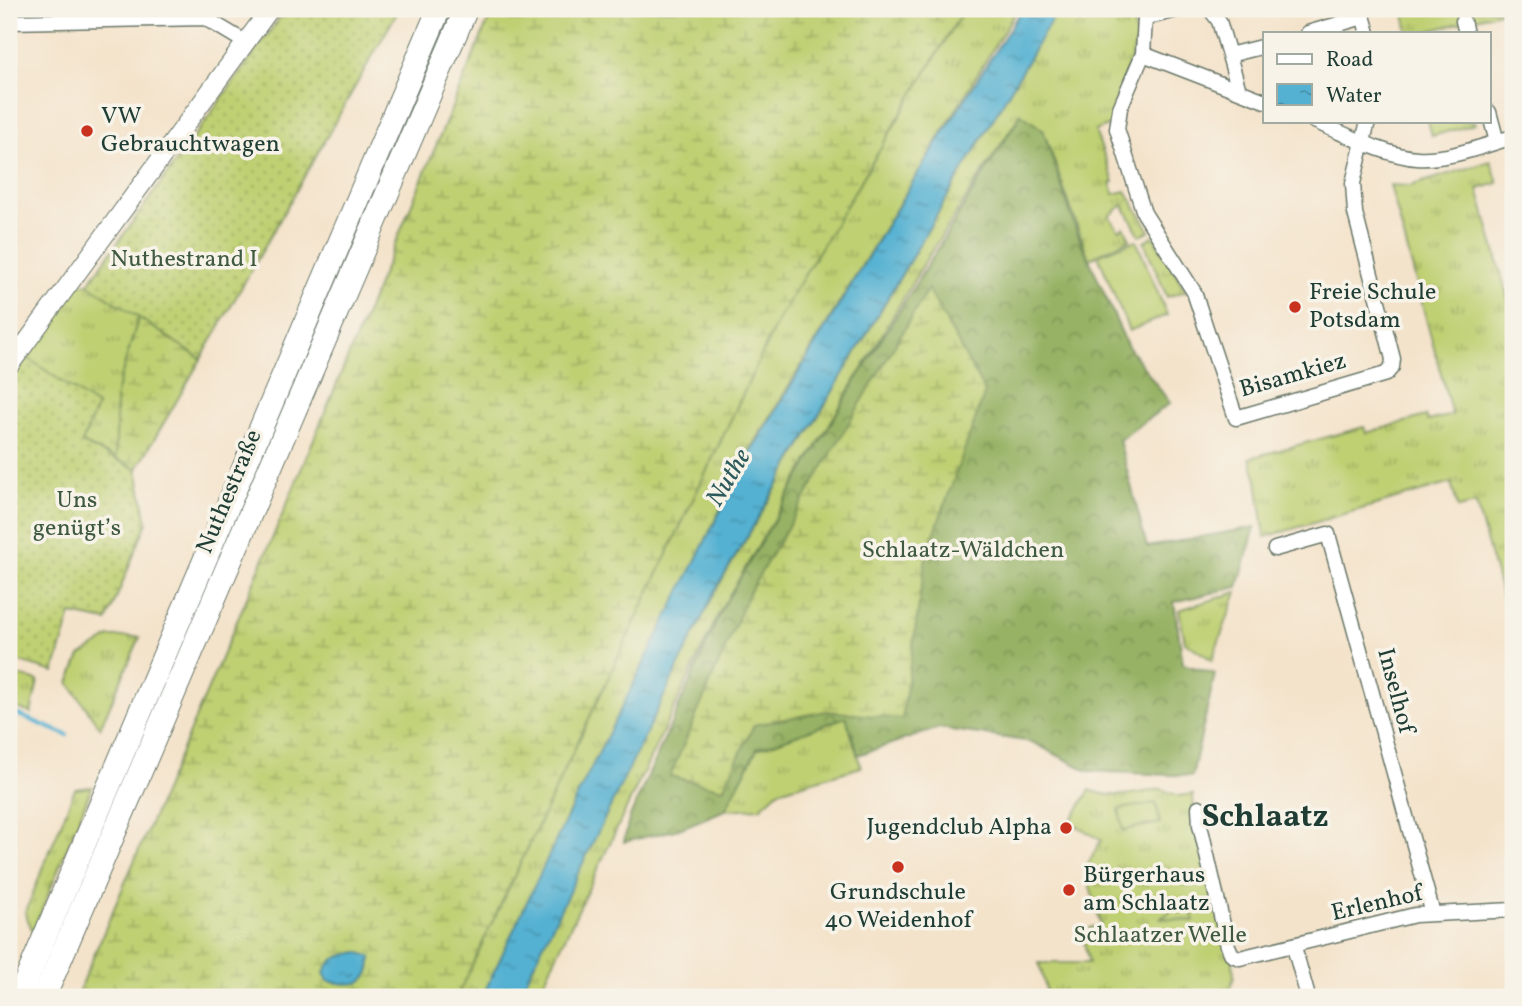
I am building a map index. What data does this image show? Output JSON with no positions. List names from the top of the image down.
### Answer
{
  "streets": {
    "highway": ["Nuthestraße"],
    "street": ["Bisamkiez", "Inselhof", "Erlenhof"]
  },
  "crossings": [
    ["Inselhof", "Erlenhof"]
  ],
  "districts": ["Schlaatz"],
  "water": ["Nuthe"],
  "parks": [
    "Nuthestrand I",
    "Uns genügt’s",
    "Schlaatz-Wäldchen",
    "Schlaatzer Welle"
  ],
  "places": [
    "VW Gebrauchtwagen",
    "Freie Schule Potsdam",
    "Jugendclub Alpha",
    "Grundschule 40 Weidenhof",
    "Bürgerhaus am Schlaatz"
  ],
  "legend": ["Road", "Water"]
}
